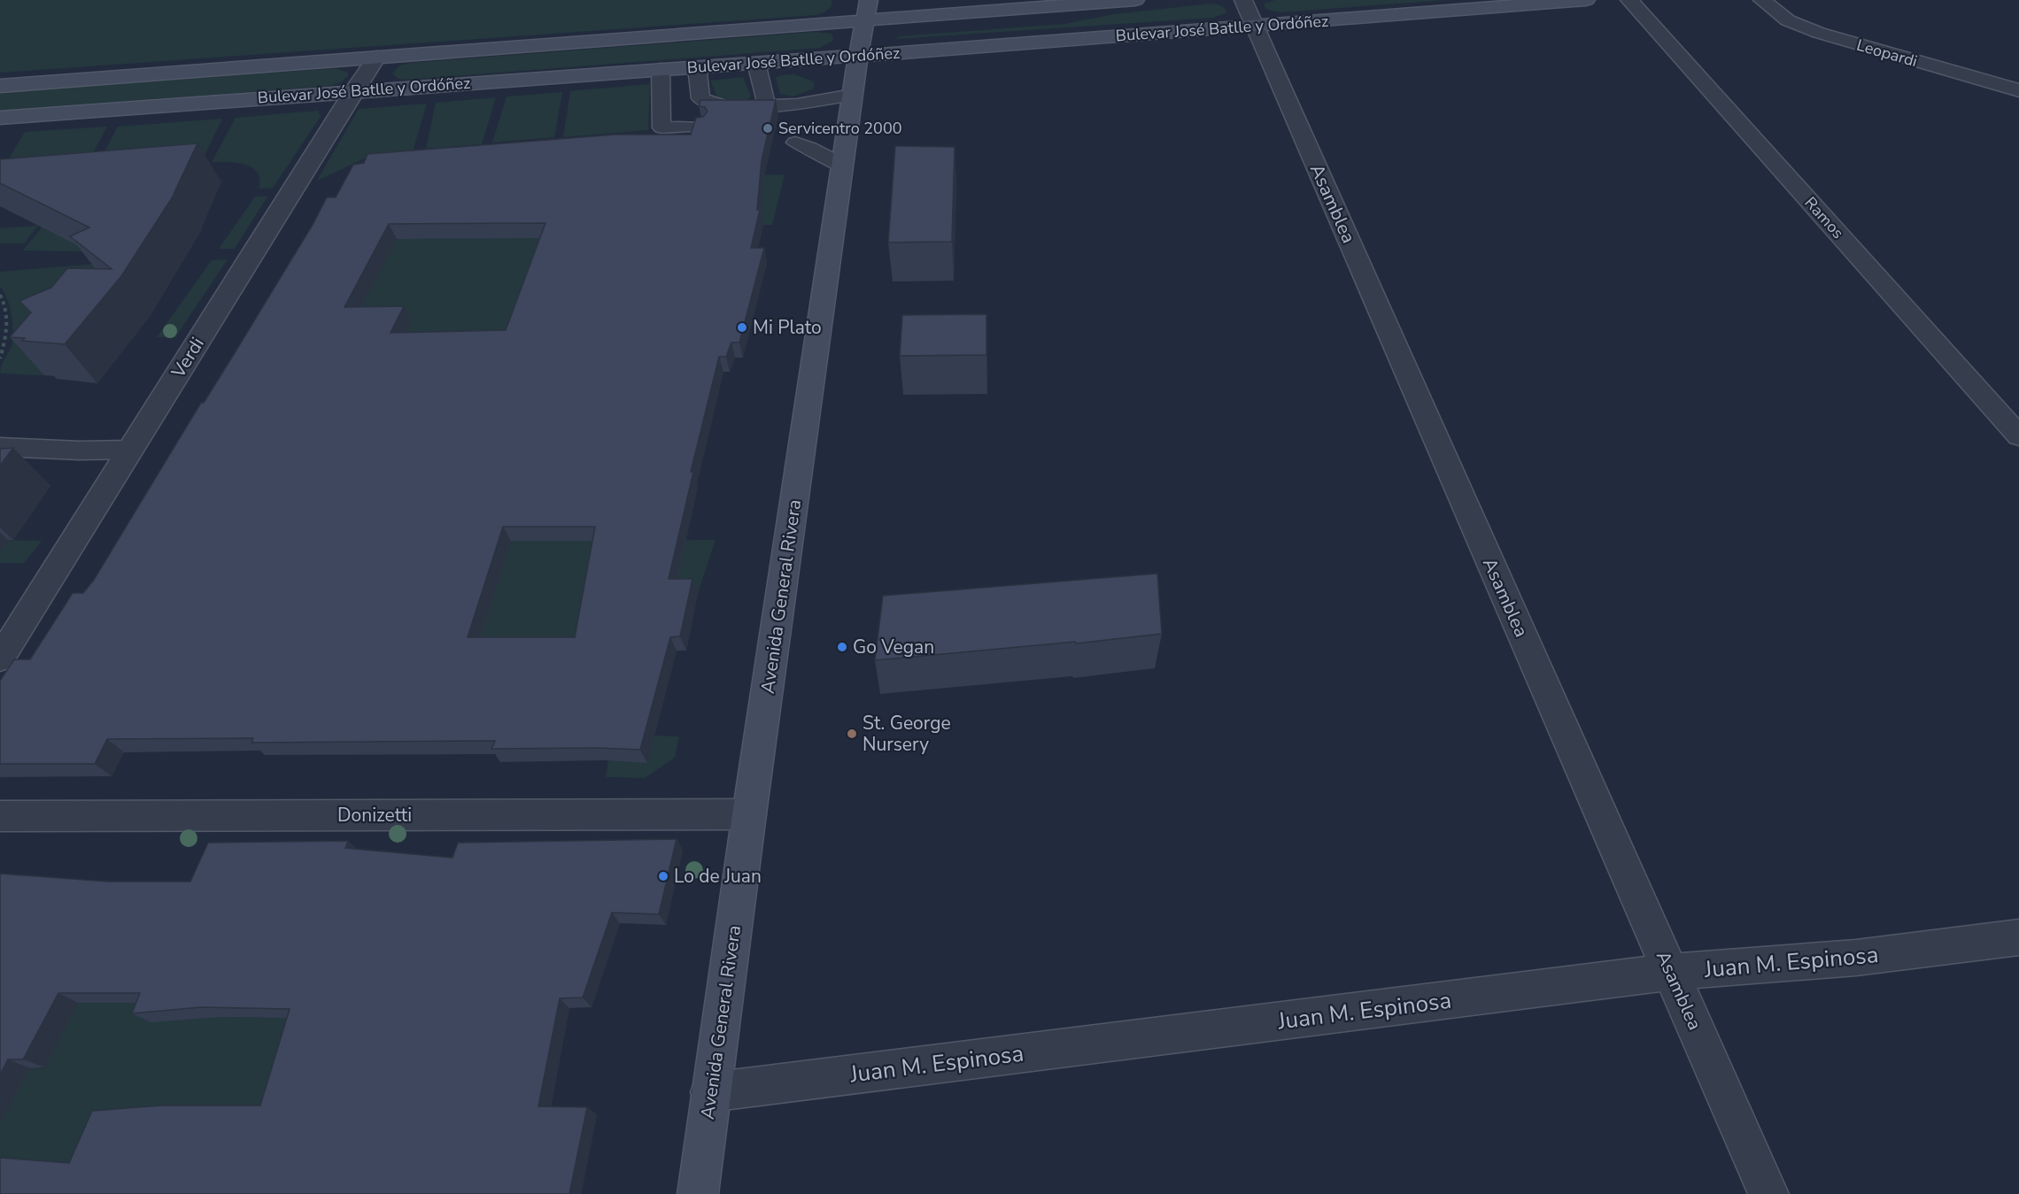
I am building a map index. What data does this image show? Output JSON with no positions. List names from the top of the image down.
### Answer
{
  "streets": {
    "main road": ["Bulevar José Batlle y Ordóñez", "Avenida General Rivera"],
    "street": [
      "Leopardi",
      "Asamblea",
      "Ramos",
      "Verdi",
      "Donizetti",
      "Juan M. Espinosa"
    ]
  },
  "crossings": [
    ["Bulevar José Batlle y Ordóñez", "Asamblea"],
    ["Bulevar José Batlle y Ordóñez", "Verdi"],
    ["Bulevar José Batlle y Ordóñez", "Avenida General Rivera"],
    ["Asamblea", "Juan M. Espinosa"],
    ["Avenida General Rivera", "Donizetti"],
    ["Avenida General Rivera", "Juan M. Espinosa"]
  ],
  "places": [
    "Servicentro 2000",
    "Mi Plato",
    "Go Vegan",
    "St. George Nursery",
    "Lo de Juan"
  ]
}
